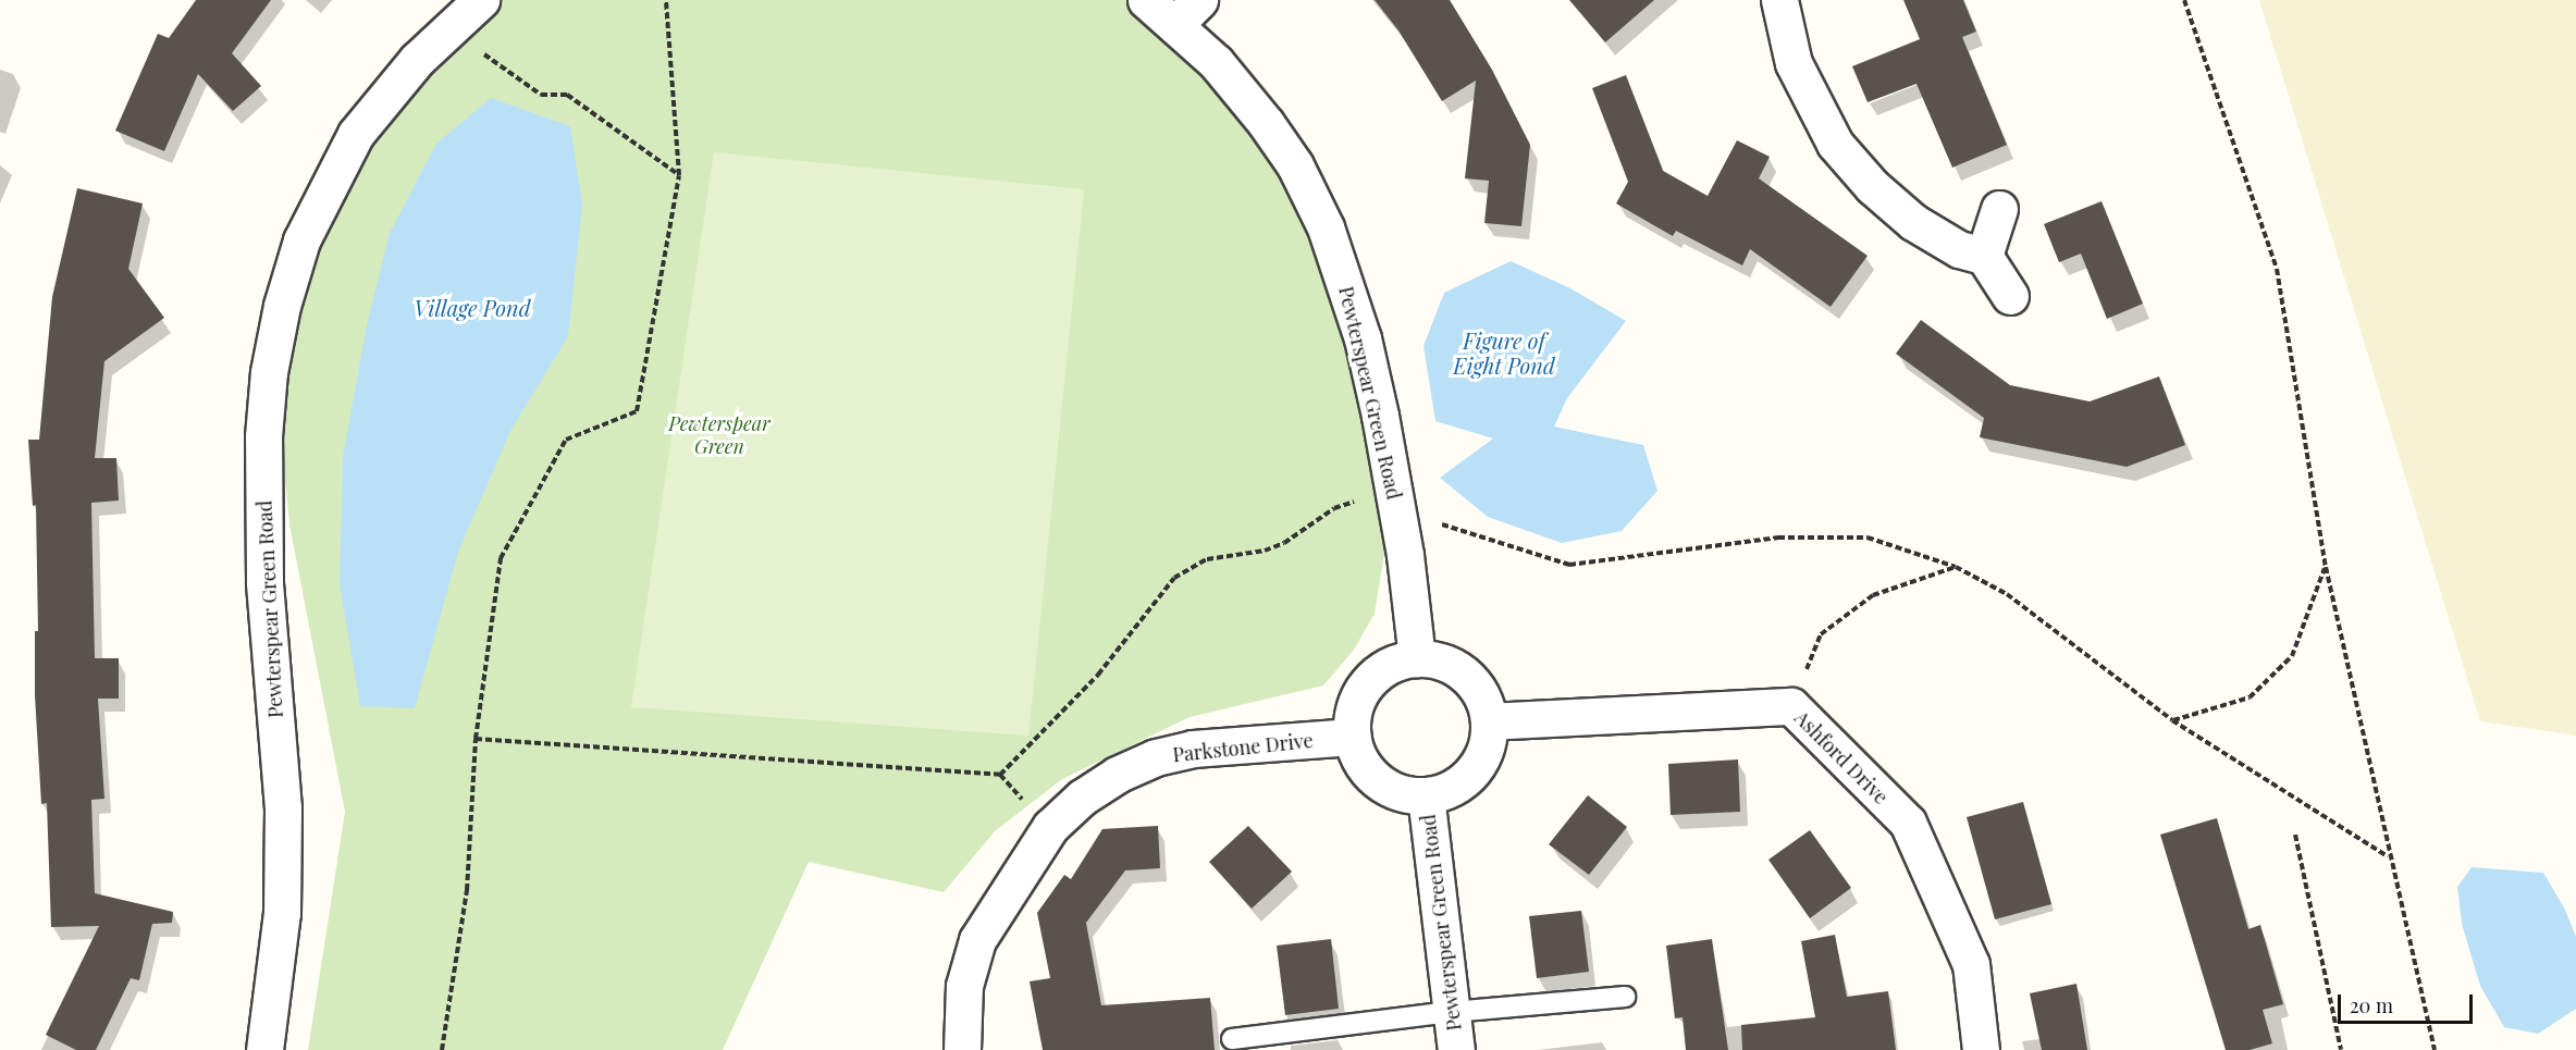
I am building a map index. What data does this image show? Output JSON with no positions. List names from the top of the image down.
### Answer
{
  "streets": {
    "street": ["Pewterspear Green Road", "Parkstone Drive", "Ashford Drive"]
  },
  "crossings": [
    ["Pewterspear Green Road", "Parkstone Drive"],
    ["Pewterspear Green Road", "Ashford Drive"],
    ["Parkstone Drive", "Ashford Drive"]
  ],
  "water": ["Village Pond", "Figure of Eight Pond"],
  "parks": ["Pewterspear Green"],
  "scale_bar": "20 m"
}
